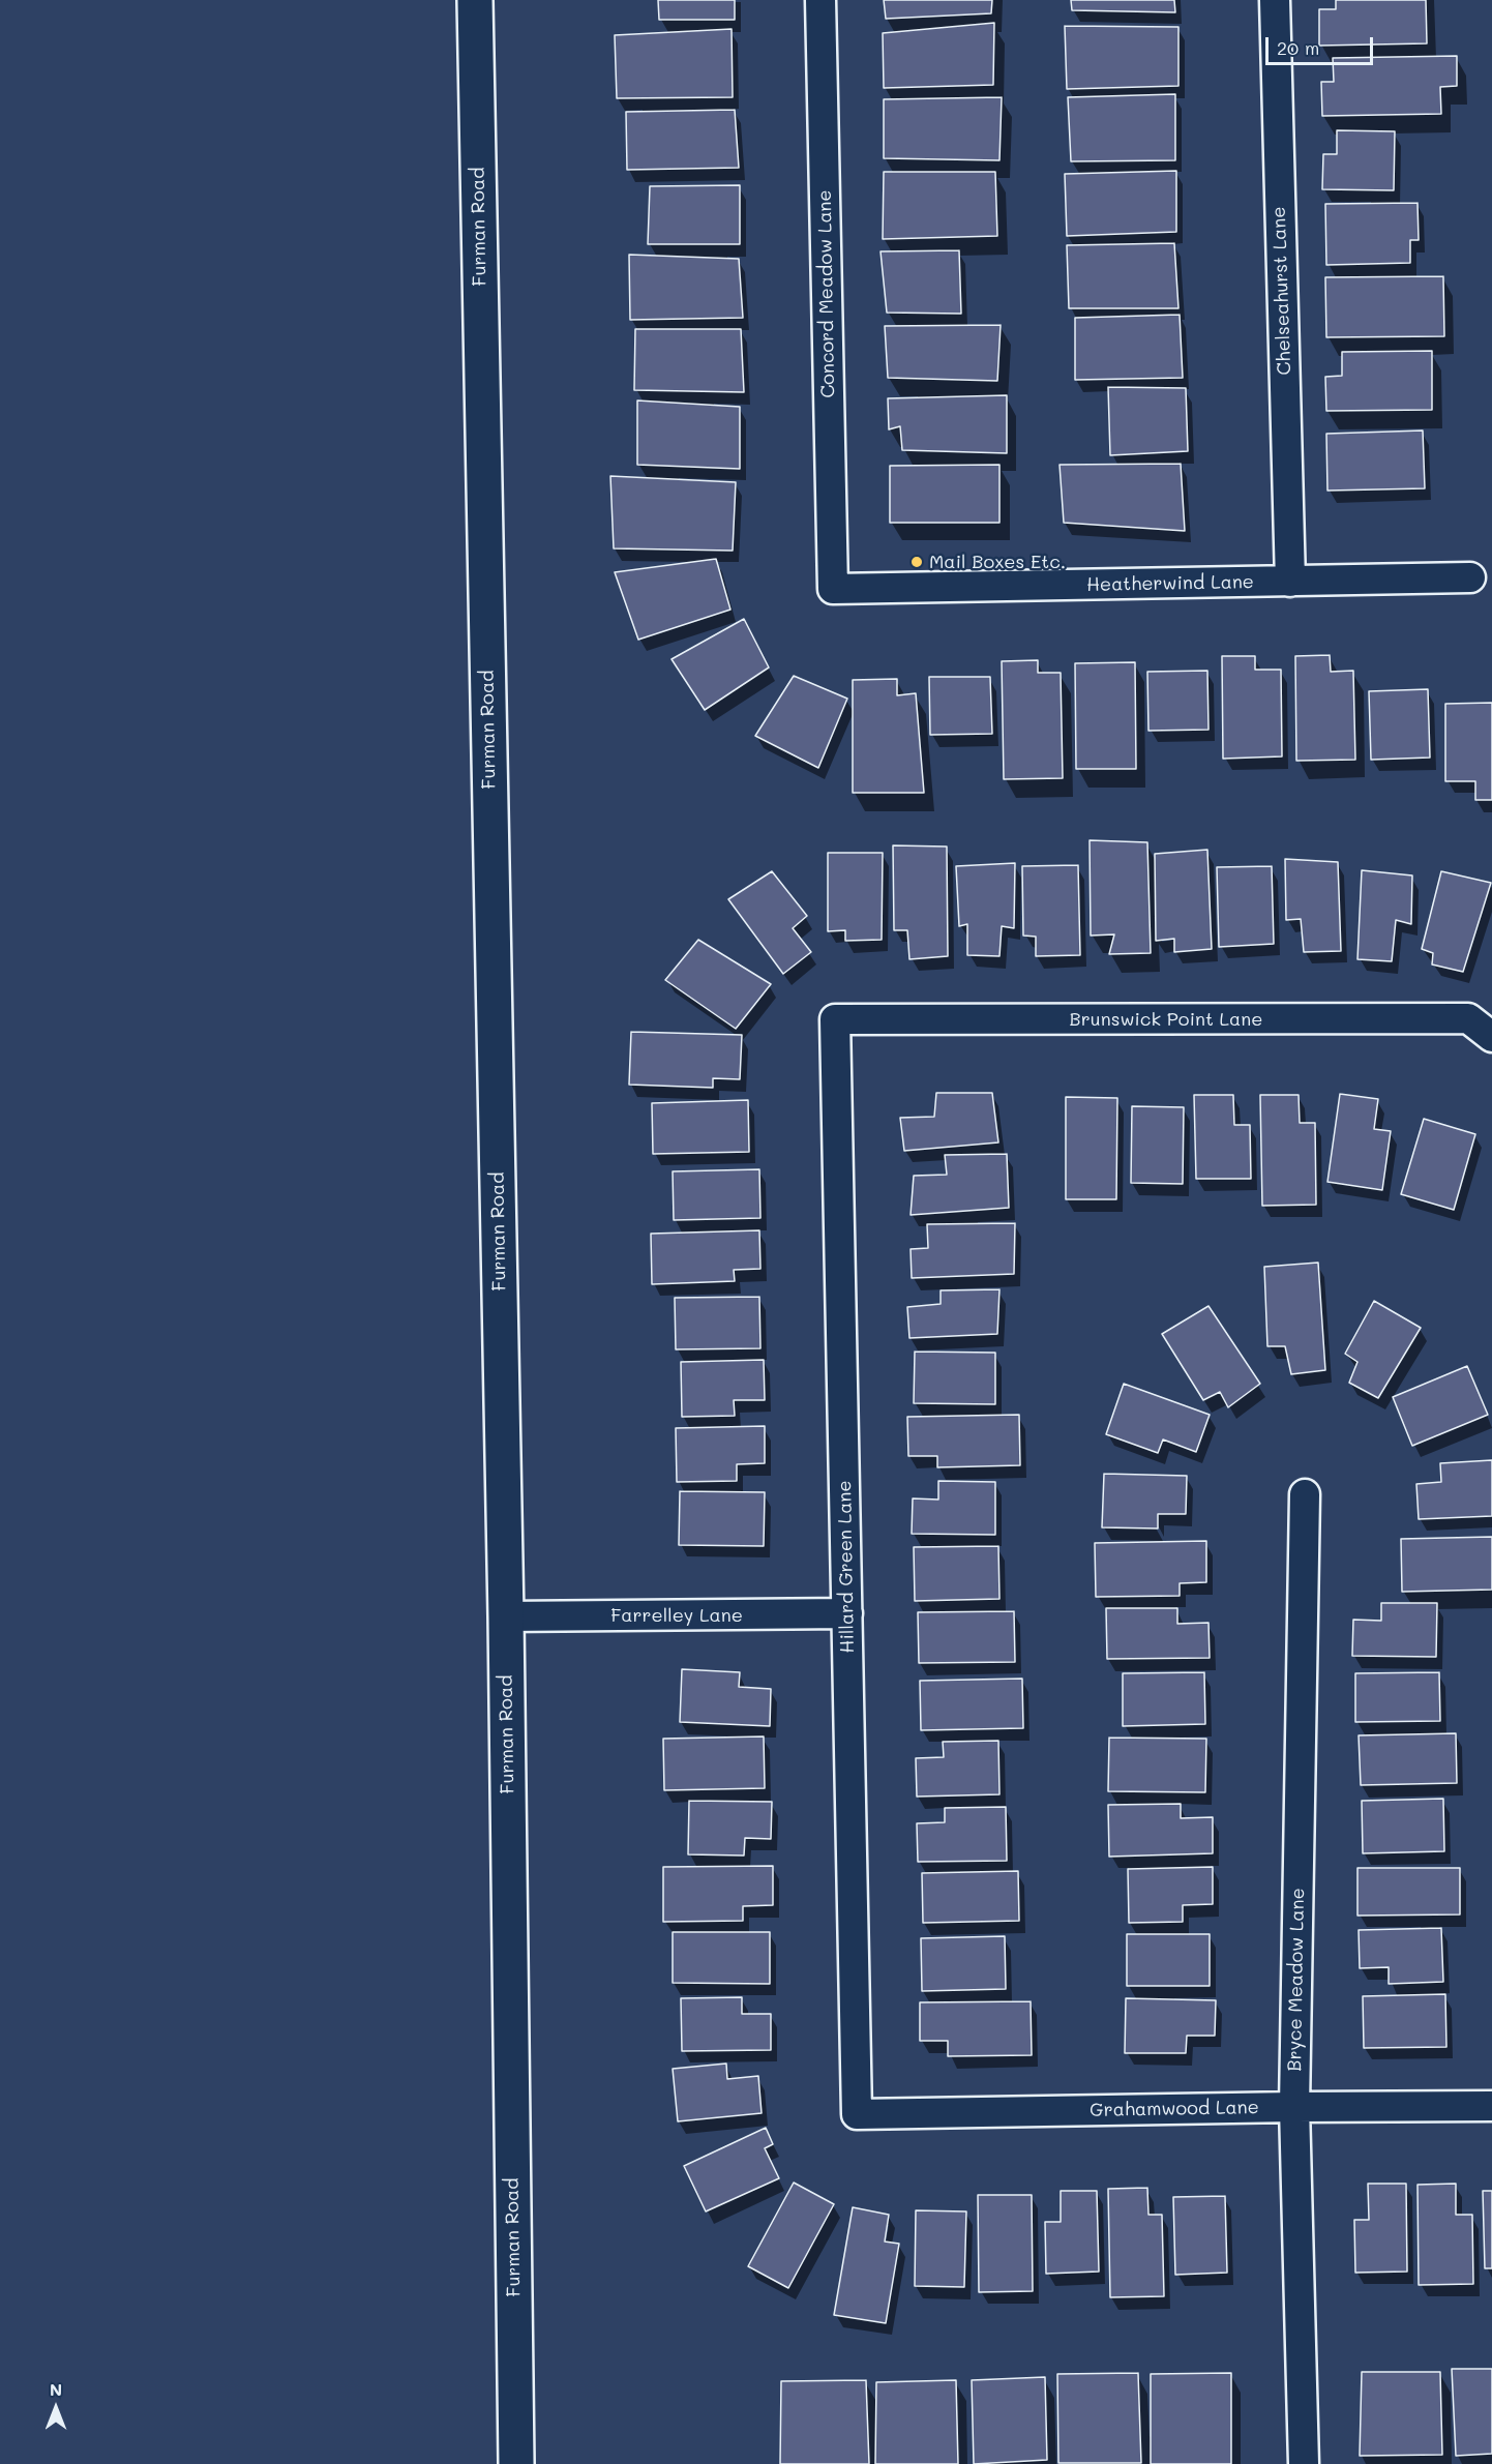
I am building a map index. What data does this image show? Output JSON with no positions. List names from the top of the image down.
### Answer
{
  "streets": {
    "street": [
      "Furman Road",
      "Chelseahurst Lane",
      "Concord Meadow Lane",
      "Heatherwind Lane",
      "Brunswick Point Lane",
      "Hillard Green Lane",
      "Farrelley Lane",
      "Bryce Meadow Lane",
      "Grahamwood Lane"
    ]
  },
  "crossings": [
    ["Furman Road", "Farrelley Lane"],
    ["Chelseahurst Lane", "Heatherwind Lane"],
    ["Concord Meadow Lane", "Heatherwind Lane"],
    ["Brunswick Point Lane", "Hillard Green Lane"],
    ["Hillard Green Lane", "Farrelley Lane"],
    ["Hillard Green Lane", "Grahamwood Lane"],
    ["Bryce Meadow Lane", "Grahamwood Lane"]
  ],
  "places": ["Mail Boxes Etc."],
  "scale_bar": "20 m",
  "north": "top"
}
